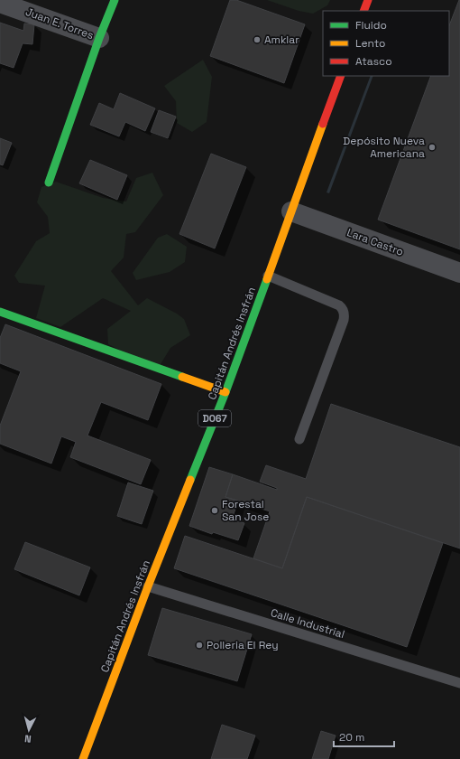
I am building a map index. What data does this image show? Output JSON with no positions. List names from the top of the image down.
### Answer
{
  "streets": {
    "main road": ["Capitán Andrés Insfrán", "D067"],
    "street": ["Juan E. Torres", "Lara Castro"],
    "lane": ["Calle Industrial"]
  },
  "crossings": [
    ["Lara Castro", "Capitán Andrés Insfrán"],
    ["Capitán Andrés Insfrán", "Calle Industrial"]
  ],
  "places": [
    "Amklar",
    "Depósito Nueva Americana",
    "Forestal San Jose",
    "Polleria El Rey"
  ],
  "legend": ["Fluido", "Lento", "Atasco"],
  "scale_bar": "20 m",
  "north": "bottom"
}
